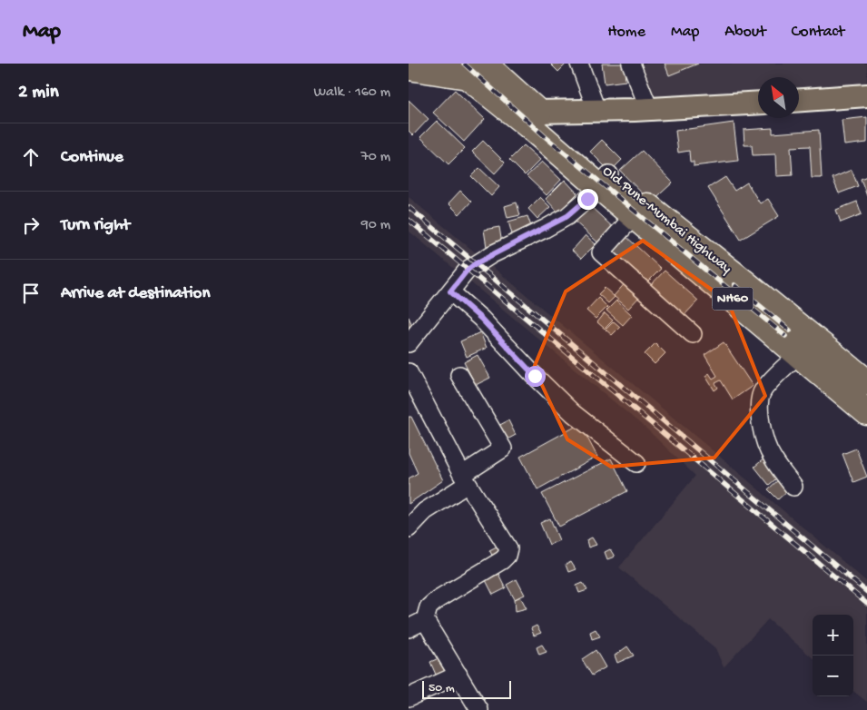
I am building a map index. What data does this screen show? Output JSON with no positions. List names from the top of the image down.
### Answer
{
  "streets": {
    "highway": ["Old Pune-Mumbai Highway", "NH60"]
  },
  "crossings": [
    ["Old Pune-Mumbai Highway", "NH60"]
  ],
  "scale_bar": "50 m",
  "north": "top left",
  "page": {
    "header": "Map",
    "nav": [
      "Home",
      "Map",
      "About",
      "Contact"
    ],
    "heading": ["2 min", "Walk · 160 m"],
    "list": [
      ["Continue", "70 m"],
      ["Turn right", "90 m"],
      "Arrive at destination"
    ],
    "map_buttons": ["+", "−"],
    "scale": "50 m"
  }
}
